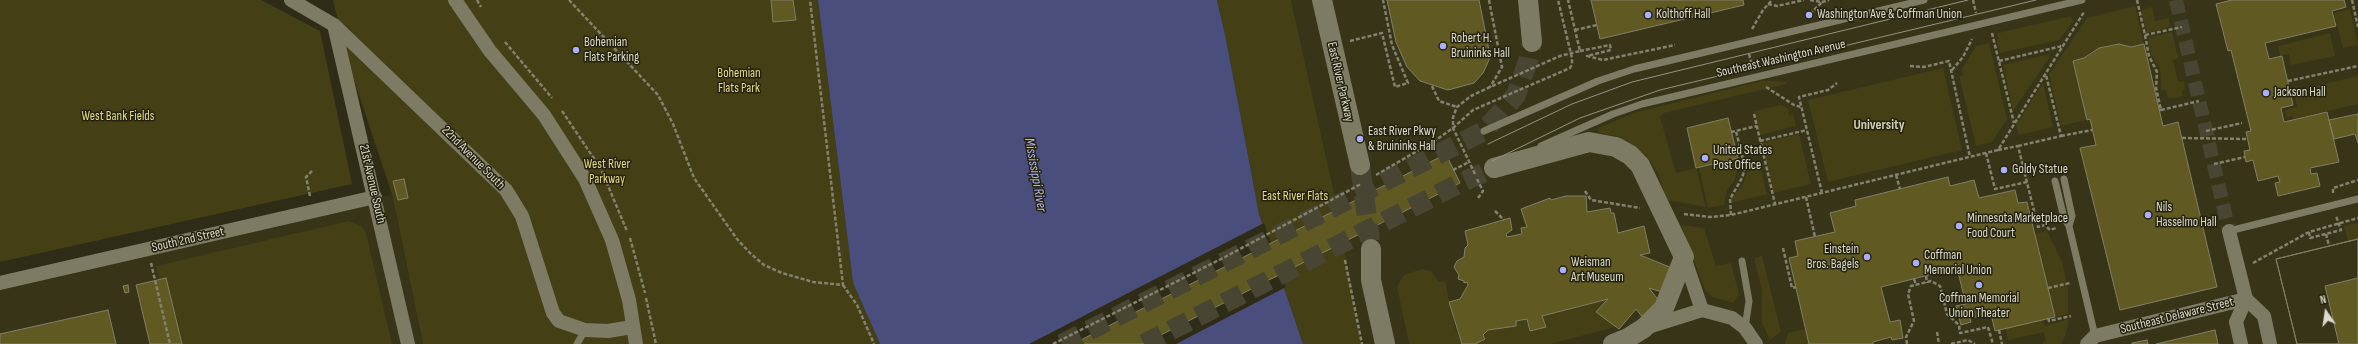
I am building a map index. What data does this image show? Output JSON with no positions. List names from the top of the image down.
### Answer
{
  "streets": {
    "street": [
      "East River Parkway",
      "22nd Avenue South",
      "21st Avenue South",
      "South 2nd Street",
      "Southeast Delaware Street"
    ],
    "lane": ["Southeast Washington Avenue"]
  },
  "crossings": [
    ["22nd Avenue South", "21st Avenue South"],
    ["21st Avenue South", "South 2nd Street"]
  ],
  "districts": ["University"],
  "water": ["Mississippi River"],
  "parks": [
    "Bohemian Flats Park",
    "West Bank Fields",
    "West River Parkway",
    "East River Flats"
  ],
  "places": [
    "Kolthoff Hall",
    "Washington Ave & Coffman Union",
    "Robert H. Bruininks Hall",
    "Bohemian Flats Parking",
    "Jackson Hall",
    "East River Pkwy & Bruininks Hall",
    "United States Post Office",
    "Goldy Statue",
    "Nils Hasselmo Hall",
    "Minnesota Marketplace Food Court",
    "Einstein Bros. Bagels",
    "Coffman Memorial Union",
    "Weisman Art Museum",
    "Coffman Memorial Union Theater"
  ],
  "north": "top"
}
